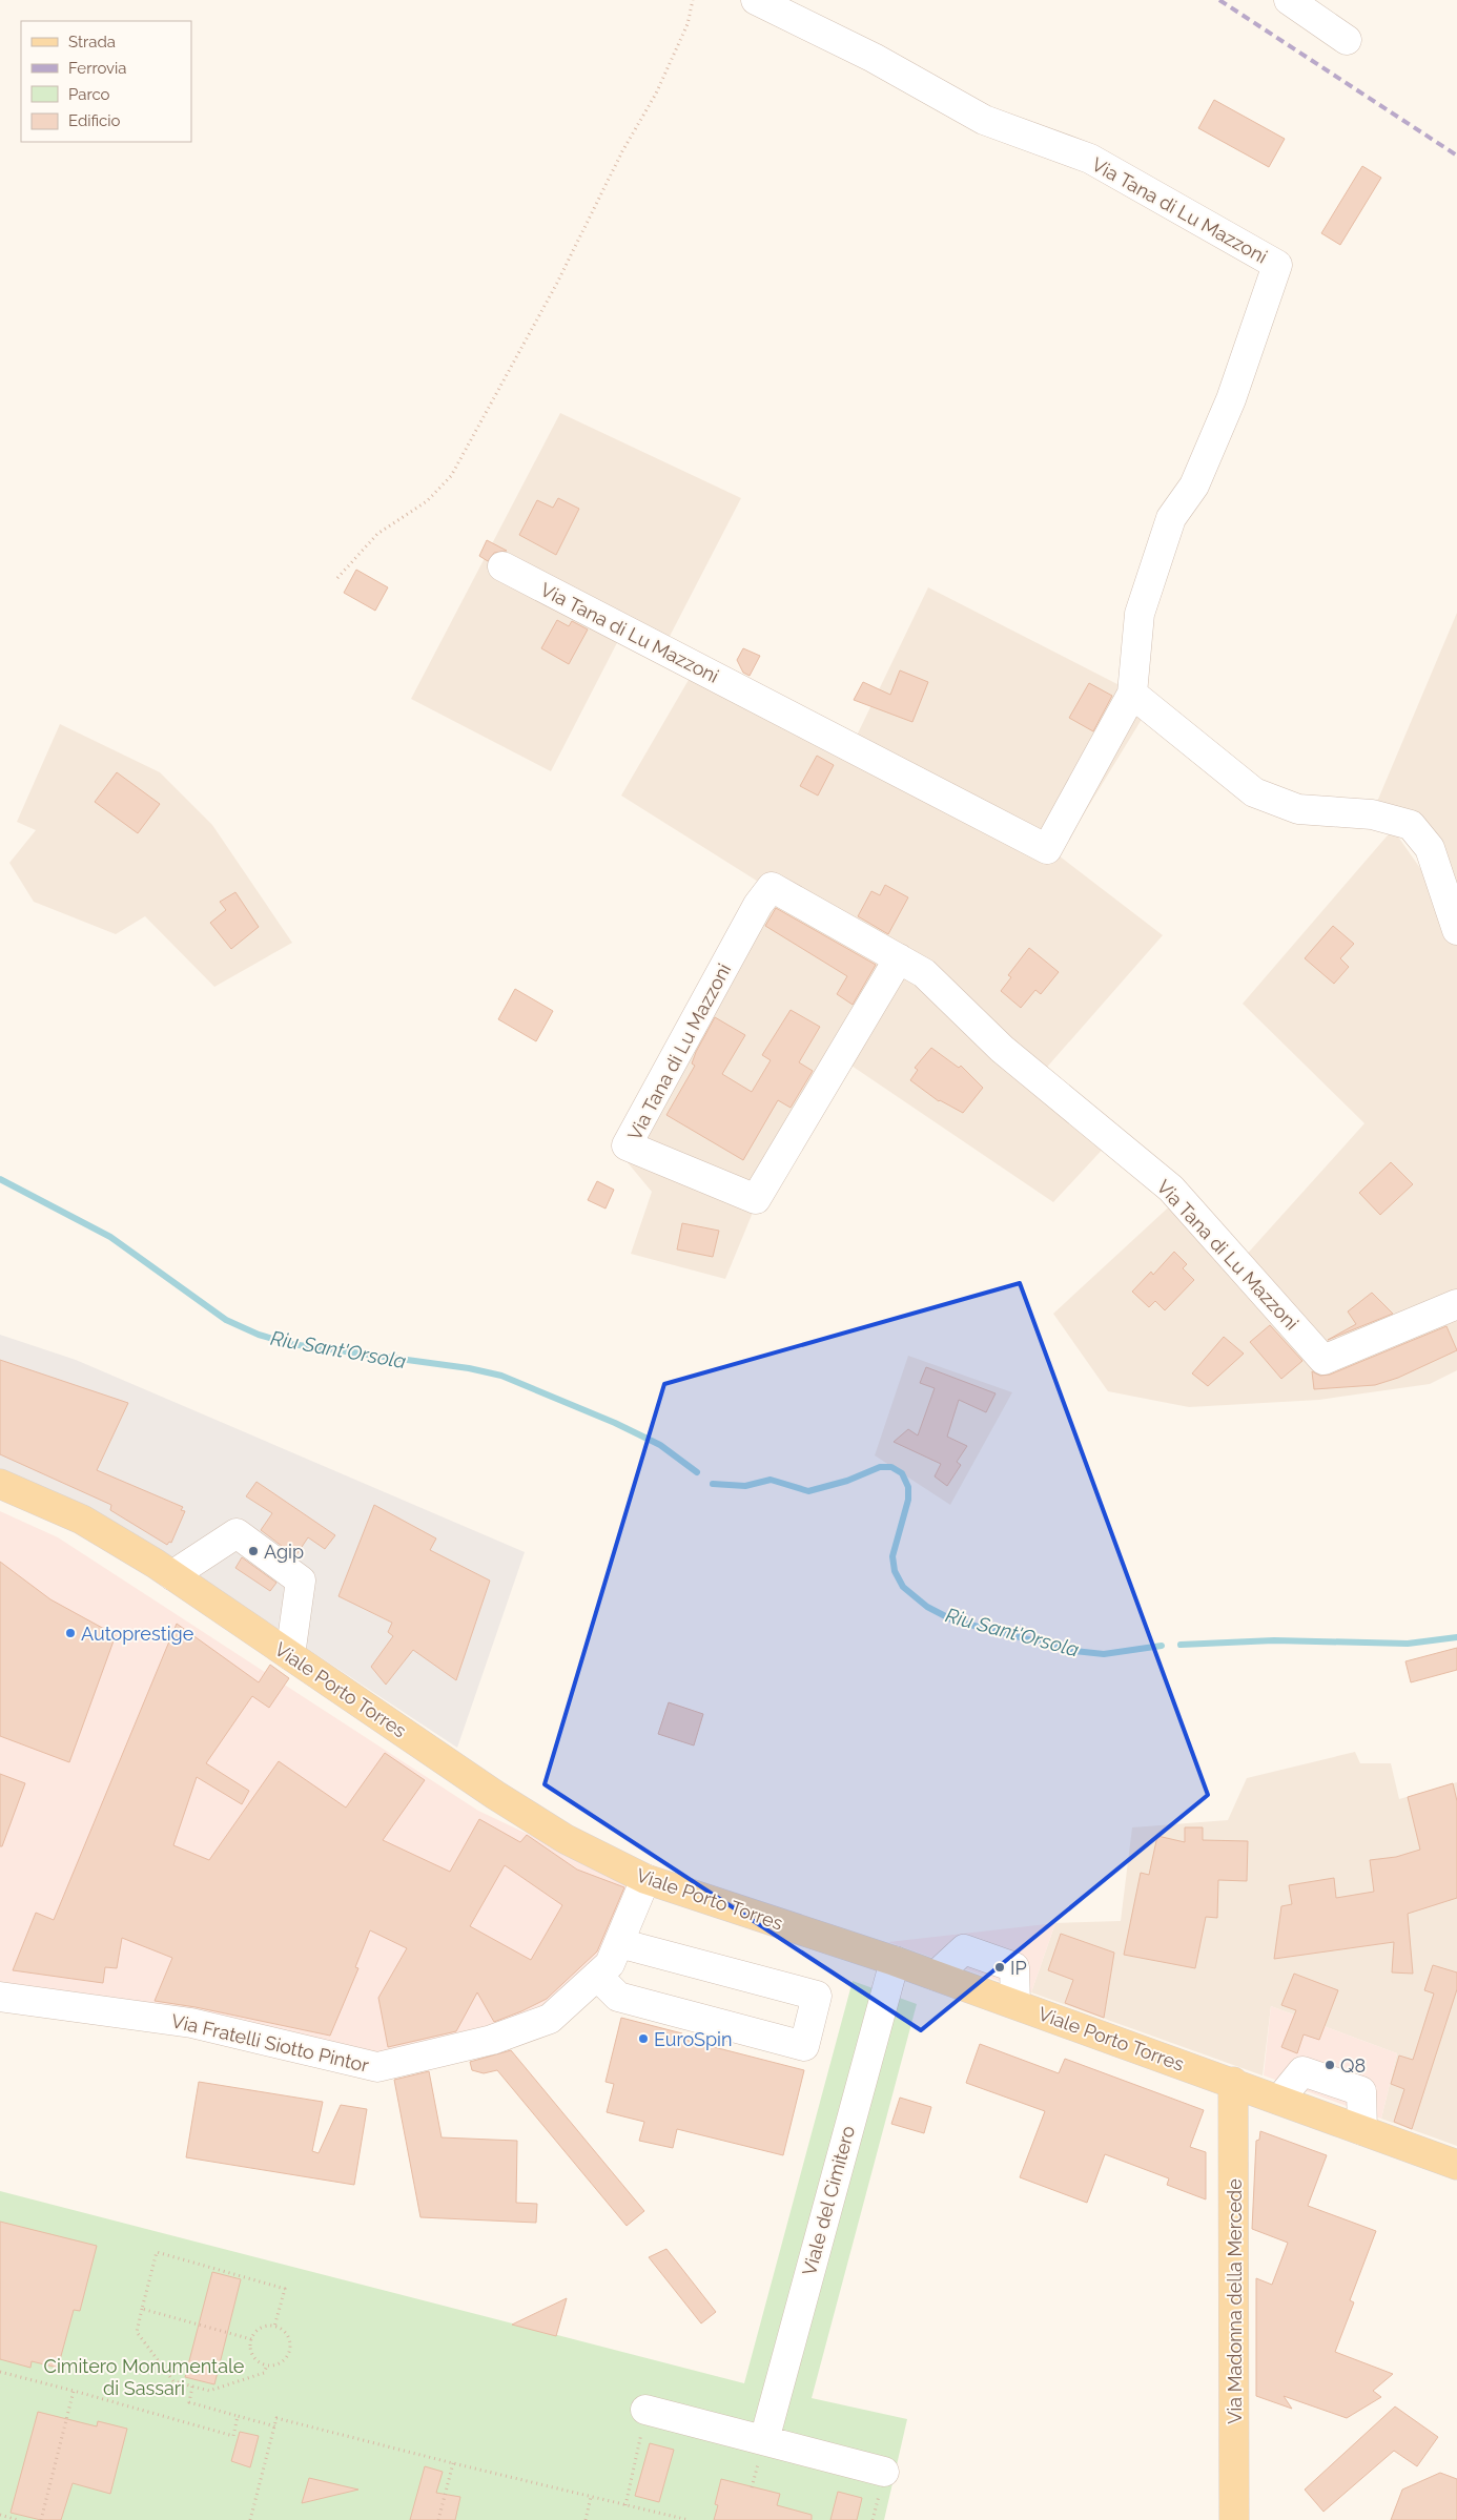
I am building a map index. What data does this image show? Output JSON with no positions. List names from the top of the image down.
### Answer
{
  "streets": {
    "main road": ["Viale Porto Torres", "Via Madonna della Mercede"],
    "street": ["Via Tana di Lu Mazzoni", "Via Fratelli Siotto Pintor", "Viale del Cimitero"]
  },
  "crossings": [
    ["Viale Porto Torres", "Via Fratelli Siotto Pintor"],
    ["Viale Porto Torres", "Viale del Cimitero"],
    ["Viale Porto Torres", "Via Madonna della Mercede"]
  ],
  "water": ["Riu Sant'Orsola"],
  "parks": ["Cimitero Monumentale di Sassari"],
  "places": [
    "Agip",
    "Autoprestige",
    "IP",
    "EuroSpin",
    "Q8"
  ],
  "legend": [
    "Strada",
    "Ferrovia",
    "Parco",
    "Edificio"
  ]
}
